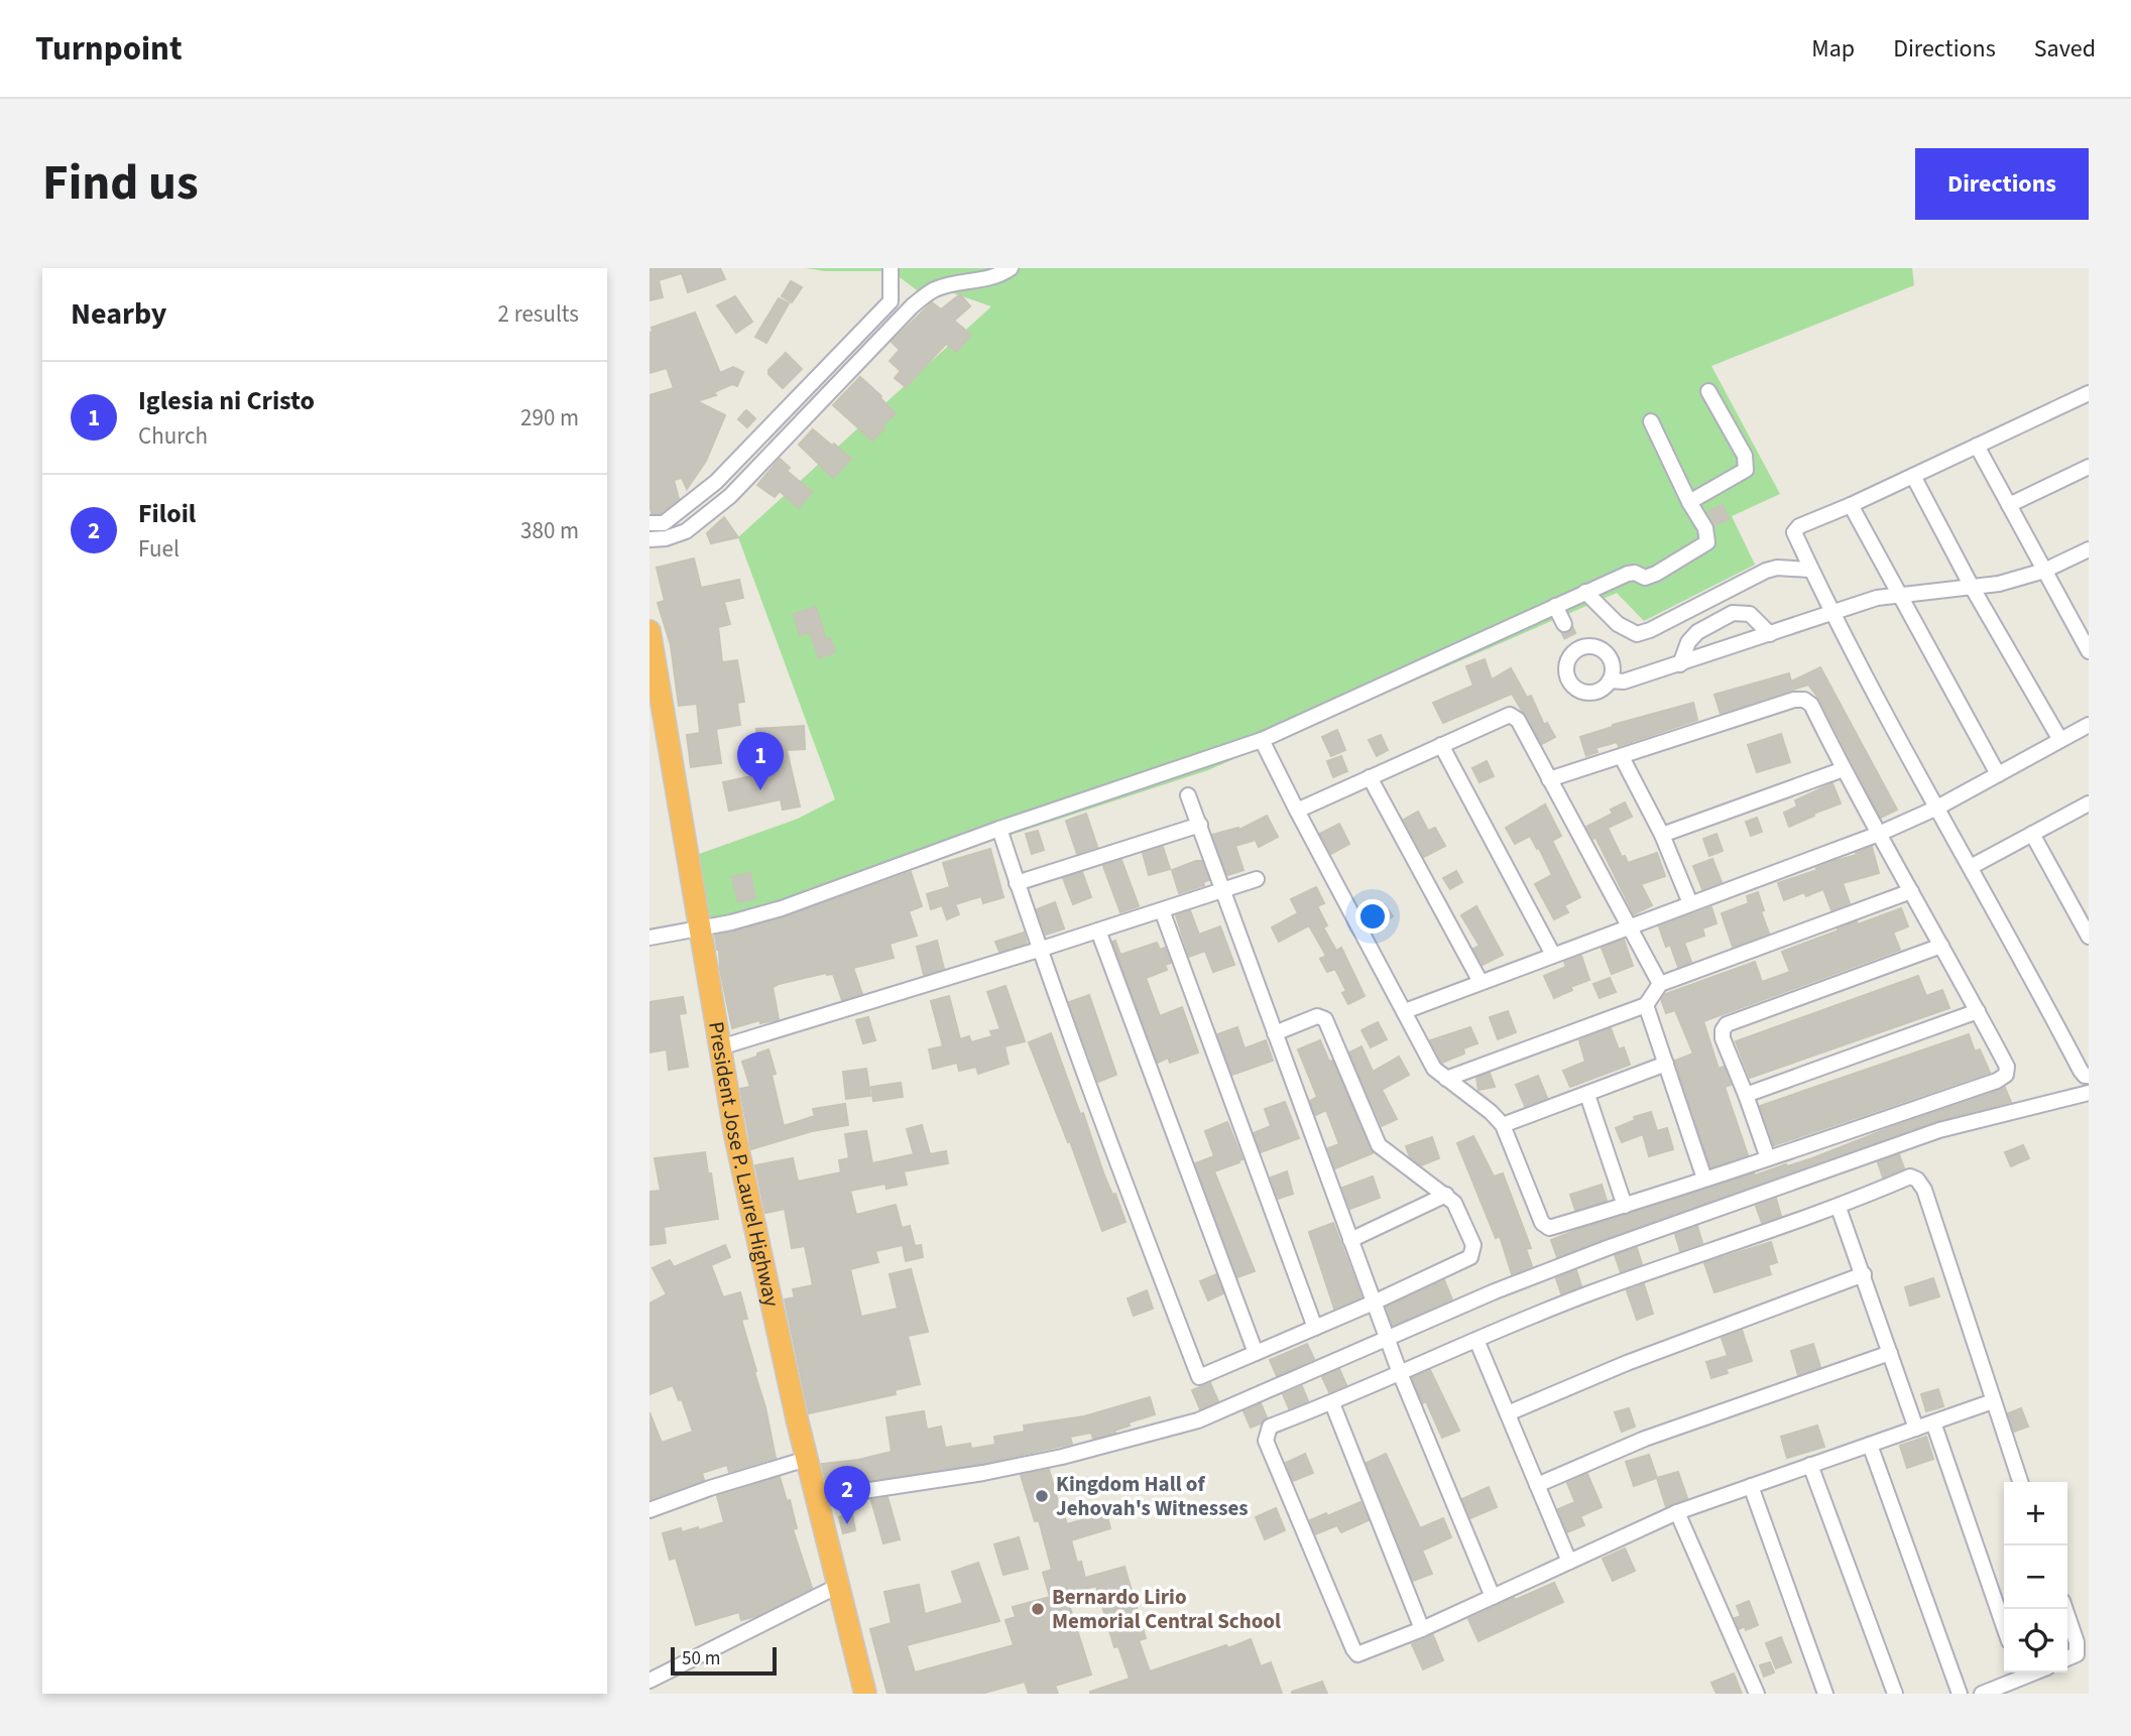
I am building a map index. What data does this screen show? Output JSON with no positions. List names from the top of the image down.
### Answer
{
  "streets": {
    "highway": ["President Jose P. Laurel Highway"]
  },
  "places": ["Kingdom Hall of Jehovah's Witnesses", "Bernardo Lirio Memorial Central School"],
  "scale_bar": "50 m",
  "page": {
    "header": "Turnpoint",
    "nav": ["Map", "Directions", "Saved"],
    "title": "Find us",
    "buttons": "Directions",
    "heading": ["Nearby", "2 results"],
    "list": [
      {
        "mark": "1",
        "name": "Iglesia ni Cristo",
        "note": "Church",
        "value": "290 m"
      },
      {
        "mark": "2",
        "name": "Filoil",
        "note": "Fuel",
        "value": "380 m"
      }
    ],
    "pins": ["1", "2"],
    "map_buttons": ["+", "−"],
    "scale": "50 m"
  }
}
